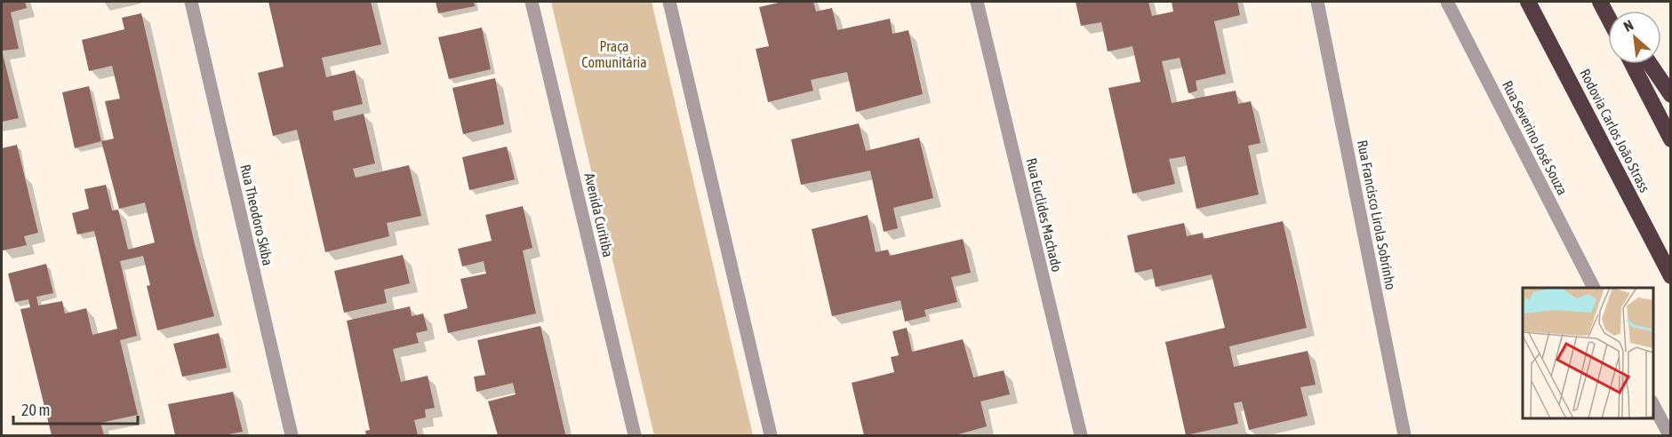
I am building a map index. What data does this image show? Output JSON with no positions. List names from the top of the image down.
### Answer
{
  "streets": {
    "highway": ["Rodovia Carlos João Strass"],
    "street": [
      "Rua Severino José Souza",
      "Rua Theodoro Skiba",
      "Avenida Curitiba",
      "Rua Euclides Machado",
      "Rua Francisco Lirola Sobrinho"
    ]
  },
  "parks": ["Praça Comunitária"],
  "scale_bar": "20 m",
  "north": "top left"
}
